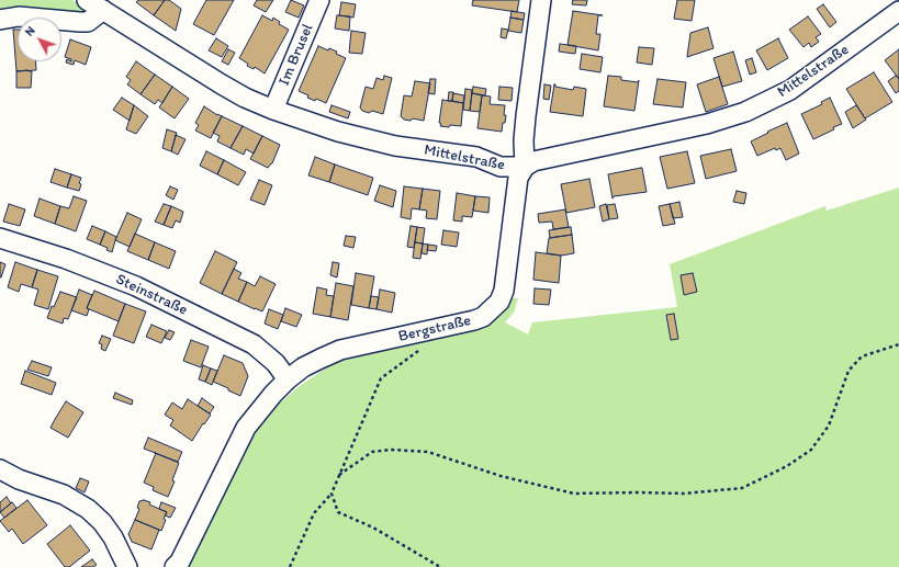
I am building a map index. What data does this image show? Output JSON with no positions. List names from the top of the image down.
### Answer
{
  "streets": {
    "street": [
      "Im Brusel",
      "Mittelstraße",
      "Steinstraße",
      "Bergstraße"
    ]
  },
  "crossings": [
    ["Im Brusel", "Mittelstraße"],
    ["Mittelstraße", "Bergstraße"],
    ["Steinstraße", "Bergstraße"]
  ],
  "north": "top left"
}
